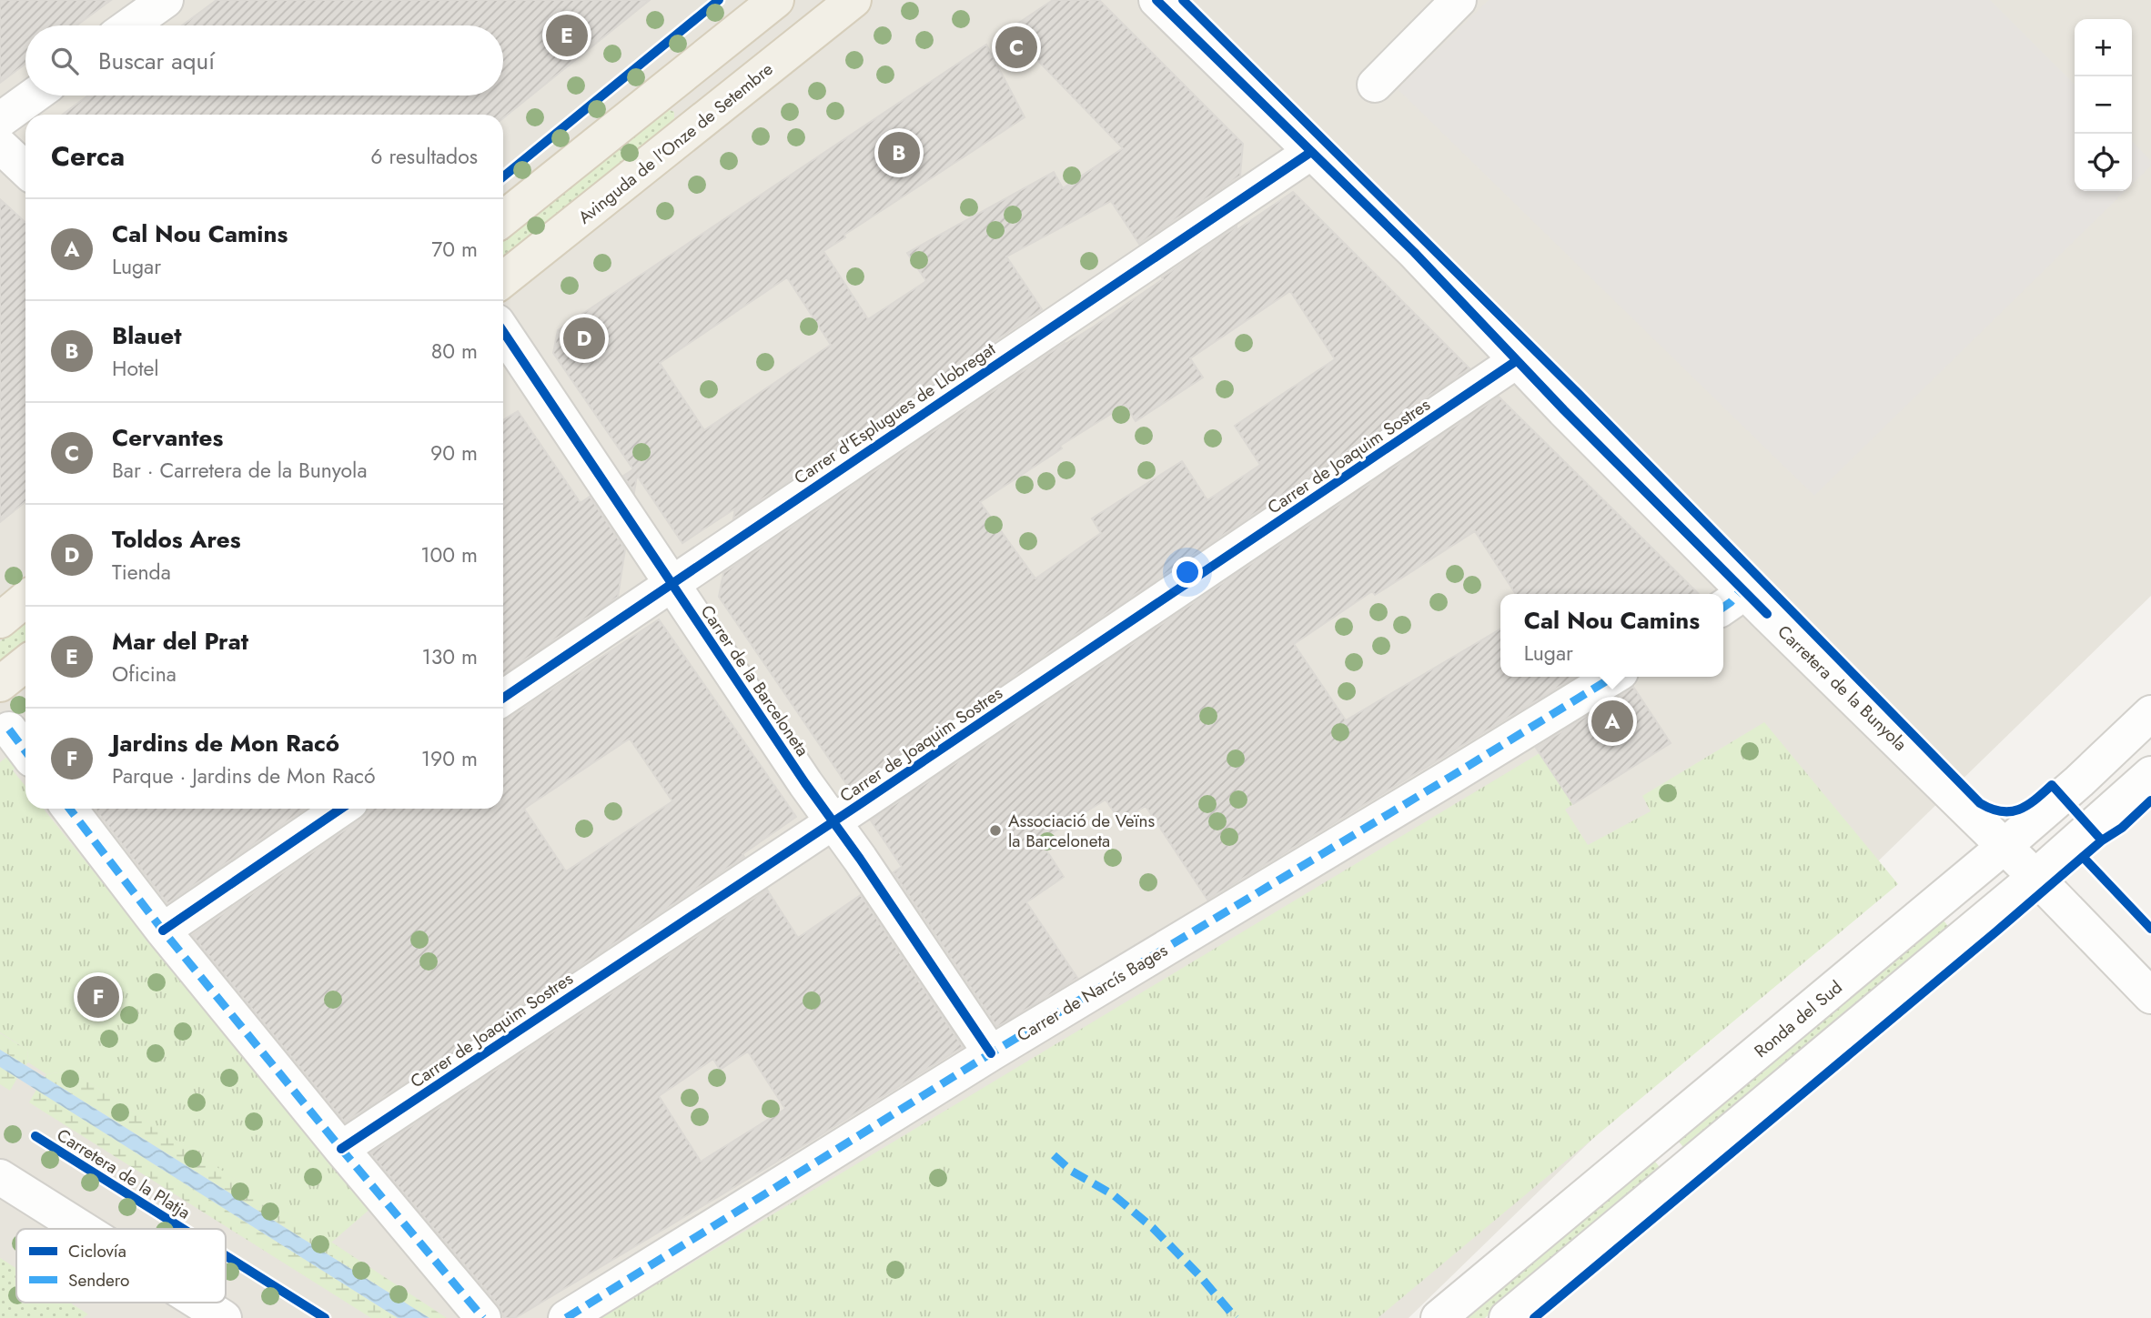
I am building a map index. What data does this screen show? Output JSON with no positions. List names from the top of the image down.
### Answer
{
  "streets": {
    "main road": ["Avinguda de l'Onze de Setembre"],
    "street": [
      "Carrer d'Esplugues de Llobregat",
      "Carrer de Joaquim Sostres",
      "Carrer de la Barceloneta",
      "Carretera de la Bunyola",
      "Carrer de Narcís Bages",
      "Ronda del Sud"
    ],
    "cycle path": ["Carretera de la Platja"]
  },
  "crossings": [
    ["Carrer d'Esplugues de Llobregat", "Carrer de la Barceloneta"],
    ["Carrer d'Esplugues de Llobregat", "Carretera de la Bunyola"],
    ["Carrer de Joaquim Sostres", "Carrer de la Barceloneta"],
    ["Carrer de Joaquim Sostres", "Carretera de la Bunyola"],
    ["Carrer de la Barceloneta", "Carrer de Narcís Bages"],
    ["Carretera de la Bunyola", "Ronda del Sud"]
  ],
  "places": ["Associació de Veïns la Barceloneta"],
  "legend": ["Ciclovía", "Sendero"],
  "page": {
    "pins": [
      "E",
      "C",
      "B",
      "D",
      "A",
      "F"
    ],
    "map_buttons": ["+", "−"],
    "search": "Buscar aquí",
    "heading": ["Cerca", "6 resultados"],
    "list": [
      {
        "mark": "A",
        "name": "Cal Nou Camins",
        "note": "Lugar",
        "value": "70 m"
      },
      {
        "mark": "B",
        "name": "Blauet",
        "note": "Hotel",
        "value": "80 m"
      },
      {
        "mark": "C",
        "name": "Cervantes",
        "note": "Bar · Carretera de la Bunyola",
        "value": "90 m"
      },
      {
        "mark": "D",
        "name": "Toldos Ares",
        "note": "Tienda",
        "value": "100 m"
      },
      {
        "mark": "E",
        "name": "Mar del Prat",
        "note": "Oficina",
        "value": "130 m"
      },
      {
        "mark": "F",
        "name": "Jardins de Mon Racó",
        "note": "Parque · Jardins de Mon Racó",
        "value": "190 m"
      }
    ],
    "popup": ["Cal Nou Camins", "Lugar"]
  }
}
